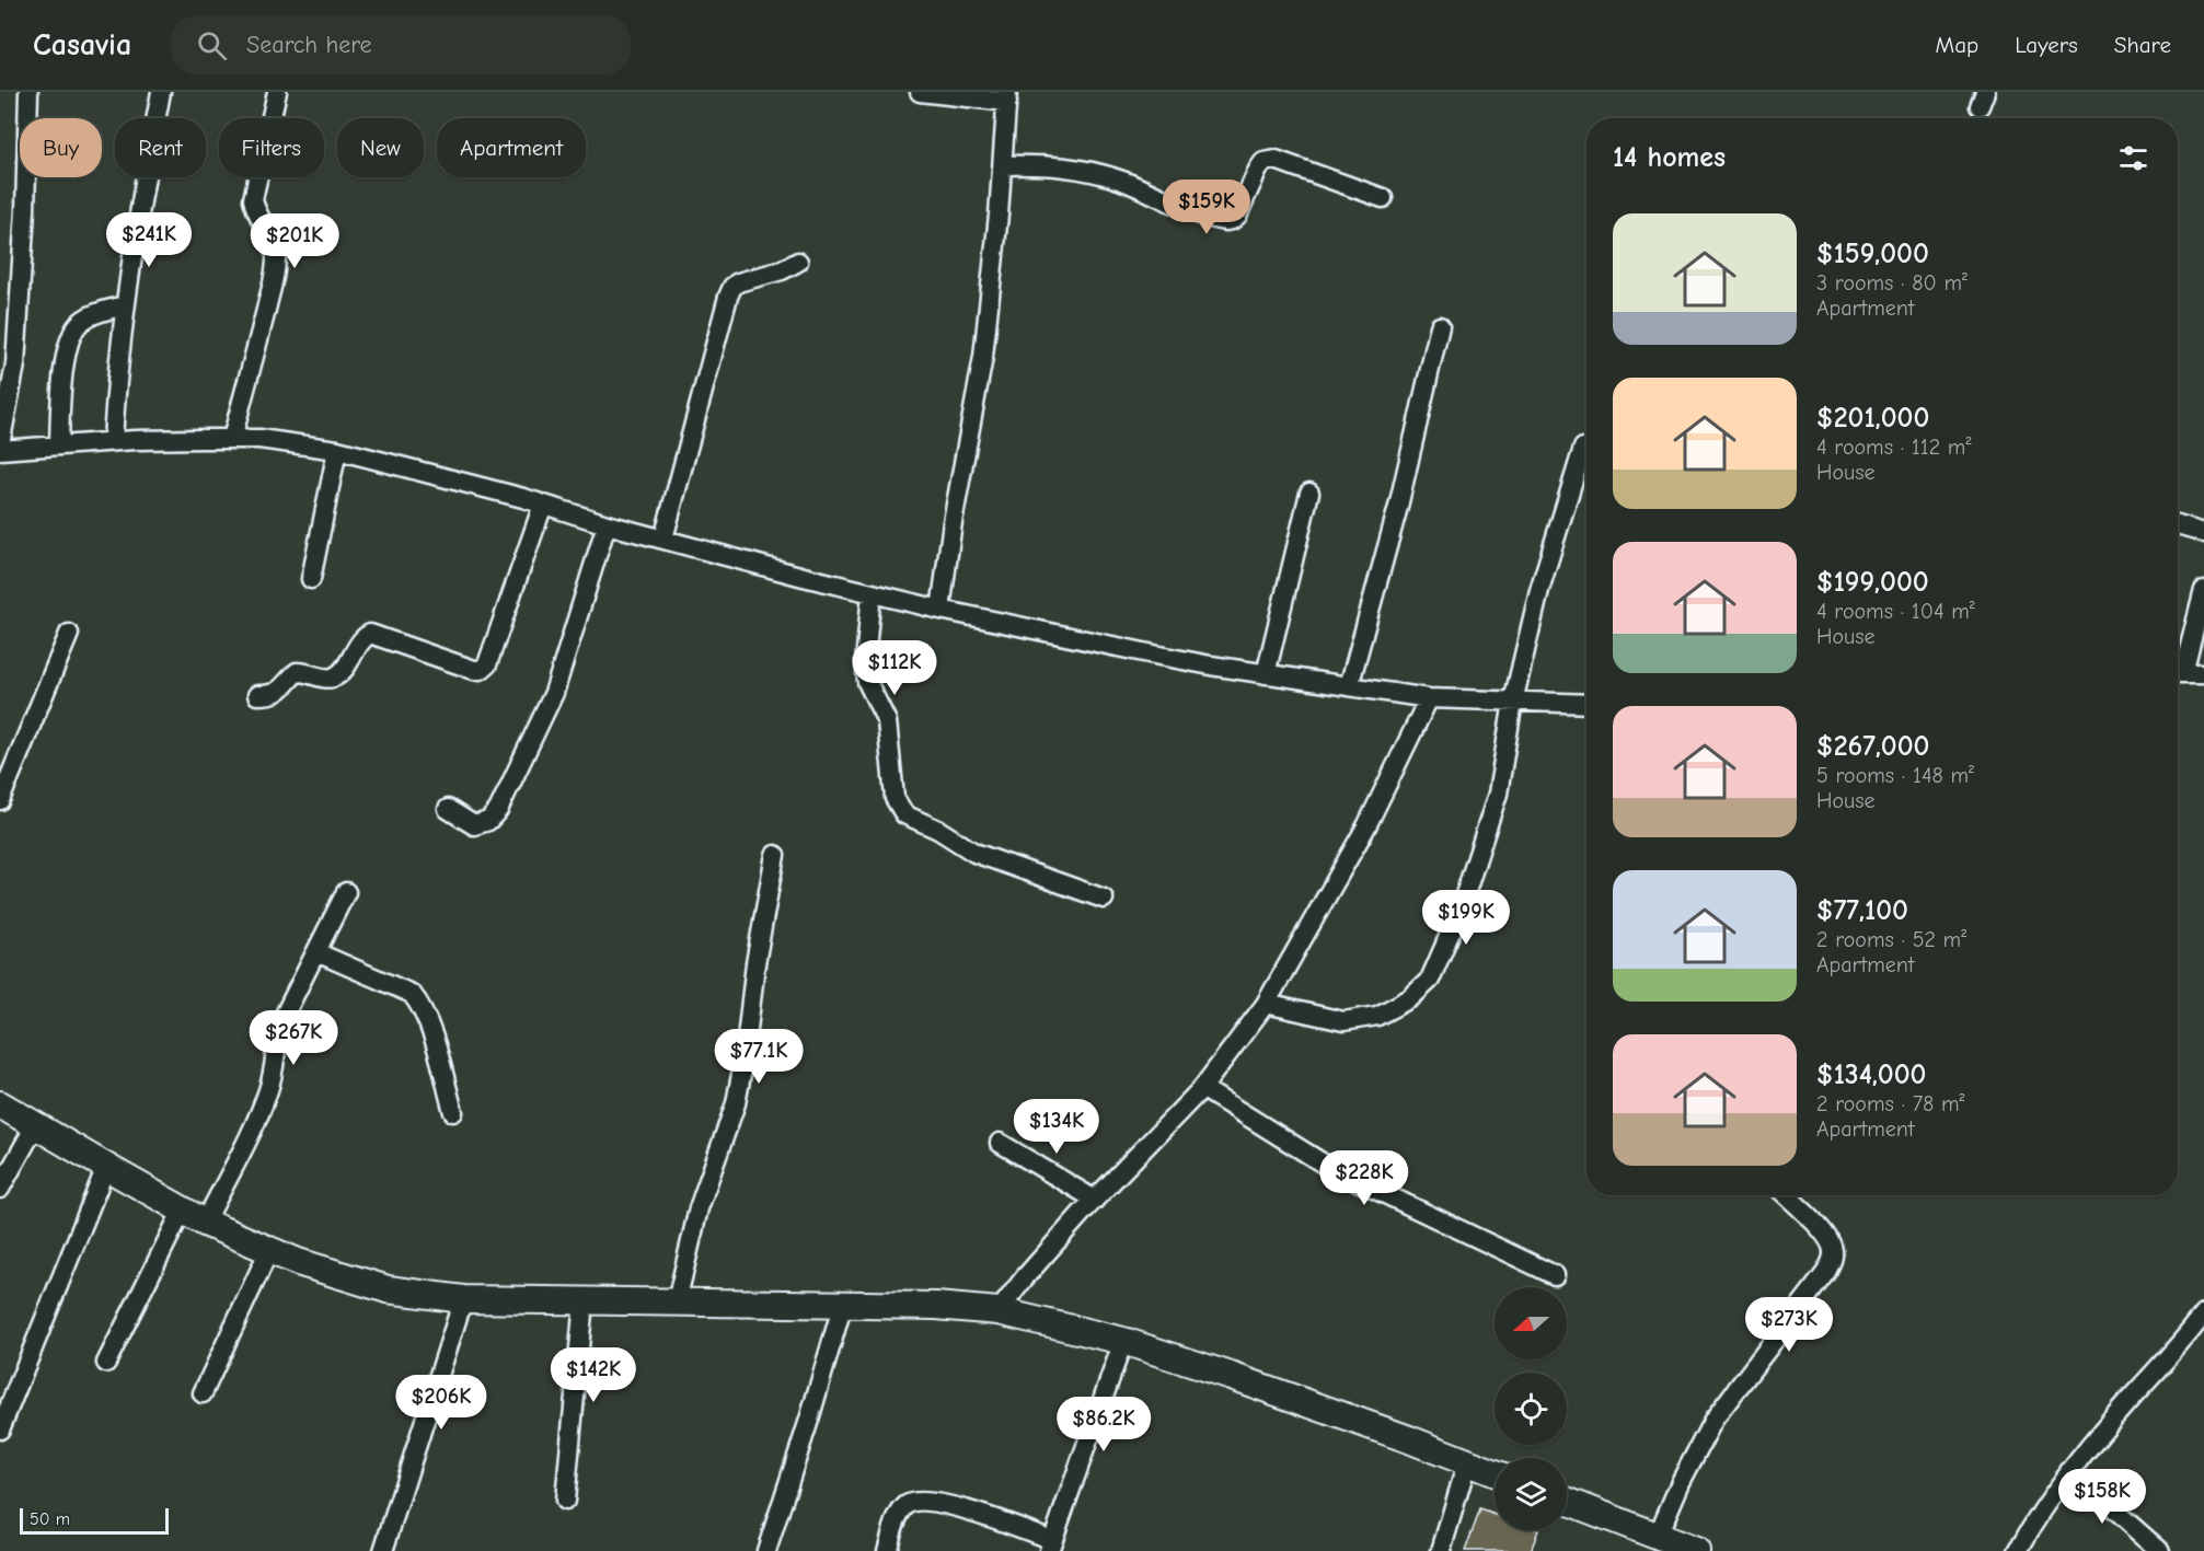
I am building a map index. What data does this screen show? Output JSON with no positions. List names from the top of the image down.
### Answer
{
  "scale_bar": "50 m",
  "north": "left",
  "page": {
    "header": "Casavia",
    "search": "Search here",
    "nav": ["Map", "Layers", "Share"],
    "chip": [
      "Buy",
      "Rent",
      "Filters",
      "New",
      "Apartment"
    ],
    "heading": "14 homes",
    "price": [
      "$159K",
      "$241K",
      "$201K",
      "$112K",
      "$199K",
      "$267K",
      "$77.1K",
      "$134K",
      "$228K",
      "$273K",
      "$142K",
      "$206K",
      "$86.2K",
      "$158K"
    ],
    "list": [
      {
        "name": "$159,000",
        "note": "3 rooms · 80 m² · Apartment"
      },
      {
        "name": "$201,000",
        "note": "4 rooms · 112 m² · House"
      },
      {
        "name": "$199,000",
        "note": "4 rooms · 104 m² · House"
      },
      {
        "name": "$267,000",
        "note": "5 rooms · 148 m² · House"
      },
      {
        "name": "$77,100",
        "note": "2 rooms · 52 m² · Apartment"
      },
      {
        "name": "$134,000",
        "note": "2 rooms · 78 m² · Apartment"
      }
    ],
    "scale": "50 m"
  }
}
